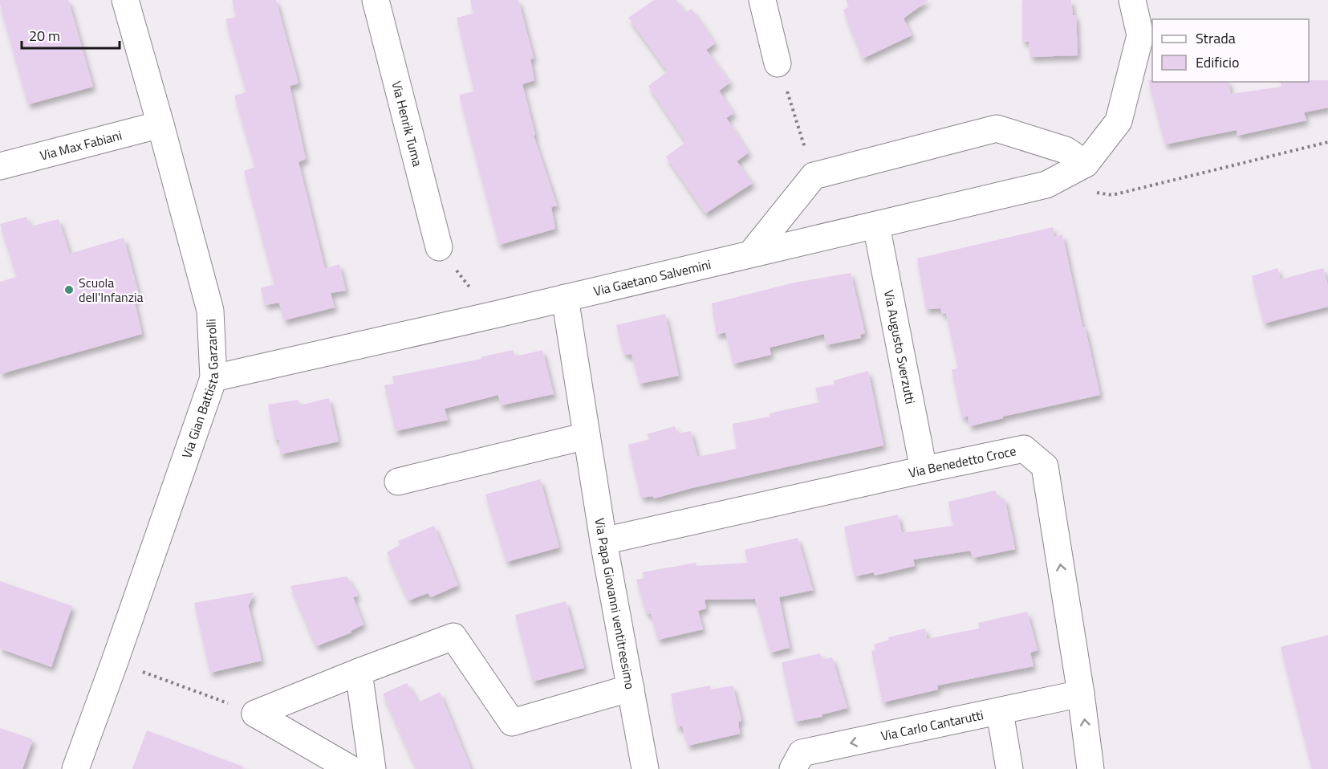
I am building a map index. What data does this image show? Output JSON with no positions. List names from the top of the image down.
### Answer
{
  "streets": {
    "street": [
      "Via Henrik Tuma",
      "Via Max Fabiani",
      "Via Gaetano Salvemini",
      "Via Augusto Sverzutti",
      "Via Gian Battista Garzarolli",
      "Via Benedetto Croce",
      "Via Papa Giovanni ventitreesimo",
      "Via Carlo Cantarutti"
    ]
  },
  "crossings": [
    ["Via Max Fabiani", "Via Gian Battista Garzarolli"],
    ["Via Gaetano Salvemini", "Via Augusto Sverzutti"],
    ["Via Gaetano Salvemini", "Via Gian Battista Garzarolli"],
    ["Via Gaetano Salvemini", "Via Papa Giovanni ventitreesimo"],
    ["Via Augusto Sverzutti", "Via Benedetto Croce"],
    ["Via Benedetto Croce", "Via Papa Giovanni ventitreesimo"],
    ["Via Benedetto Croce", "Via Carlo Cantarutti"]
  ],
  "one_way": ["Via Carlo Cantarutti"],
  "places": ["Scuola dell'Infanzia"],
  "legend": ["Strada", "Edificio"],
  "scale_bar": "20 m"
}
